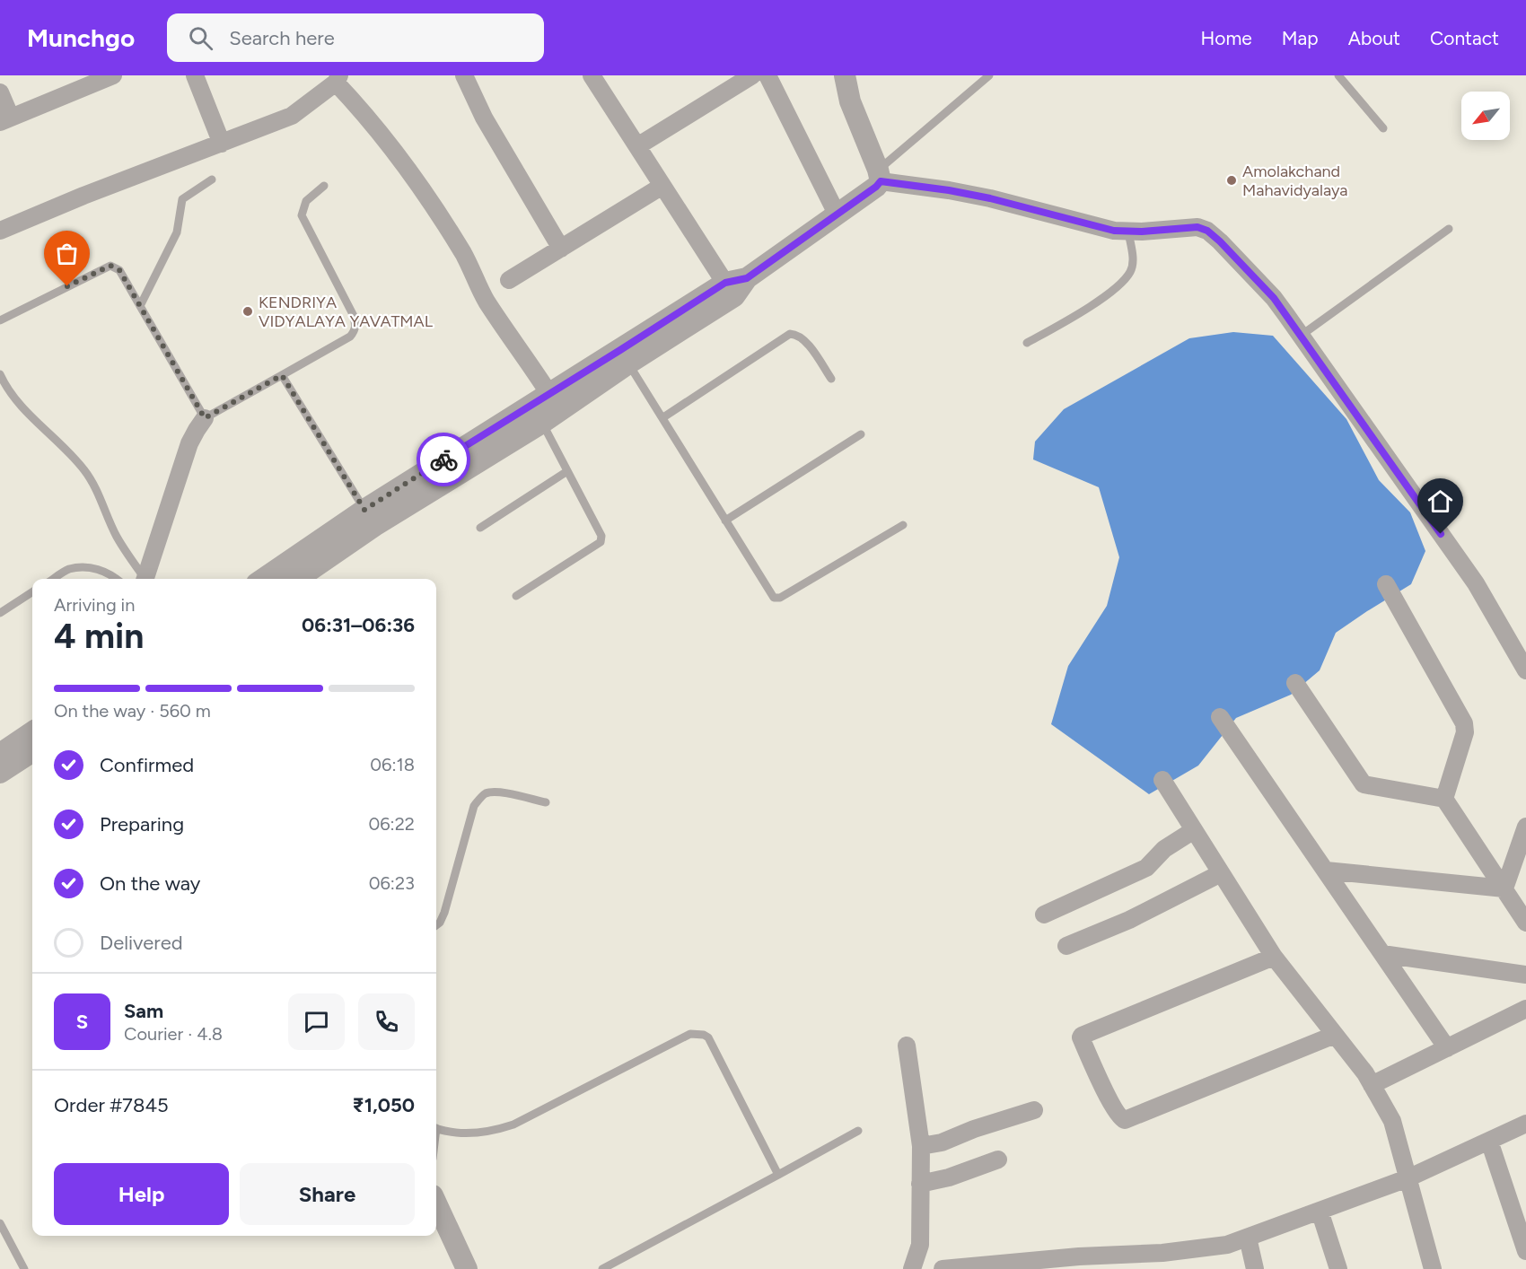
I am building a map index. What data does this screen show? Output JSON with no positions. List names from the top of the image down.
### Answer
{
  "places": ["Amolakchand Mahavidyalaya", "KENDRIYA VIDYALAYA YAVATMAL"],
  "north": "bottom left",
  "page": {
    "header": "Munchgo",
    "search": "Search here",
    "nav": [
      "Home",
      "Map",
      "About",
      "Contact"
    ],
    "heading": ["4 min", "Arriving in", "06:31–06:36"],
    "panel": [
      "Sam",
      "Courier · 4.8",
      "Order #7845",
      "₹1,050"
    ],
    "bar": "On the way · 560 m",
    "list": [
      ["Confirmed", "06:18"],
      ["Preparing", "06:22"],
      ["On the way", "06:23"],
      "Delivered"
    ],
    "round": "S",
    "buttons": ["Help", "Share"]
  }
}
